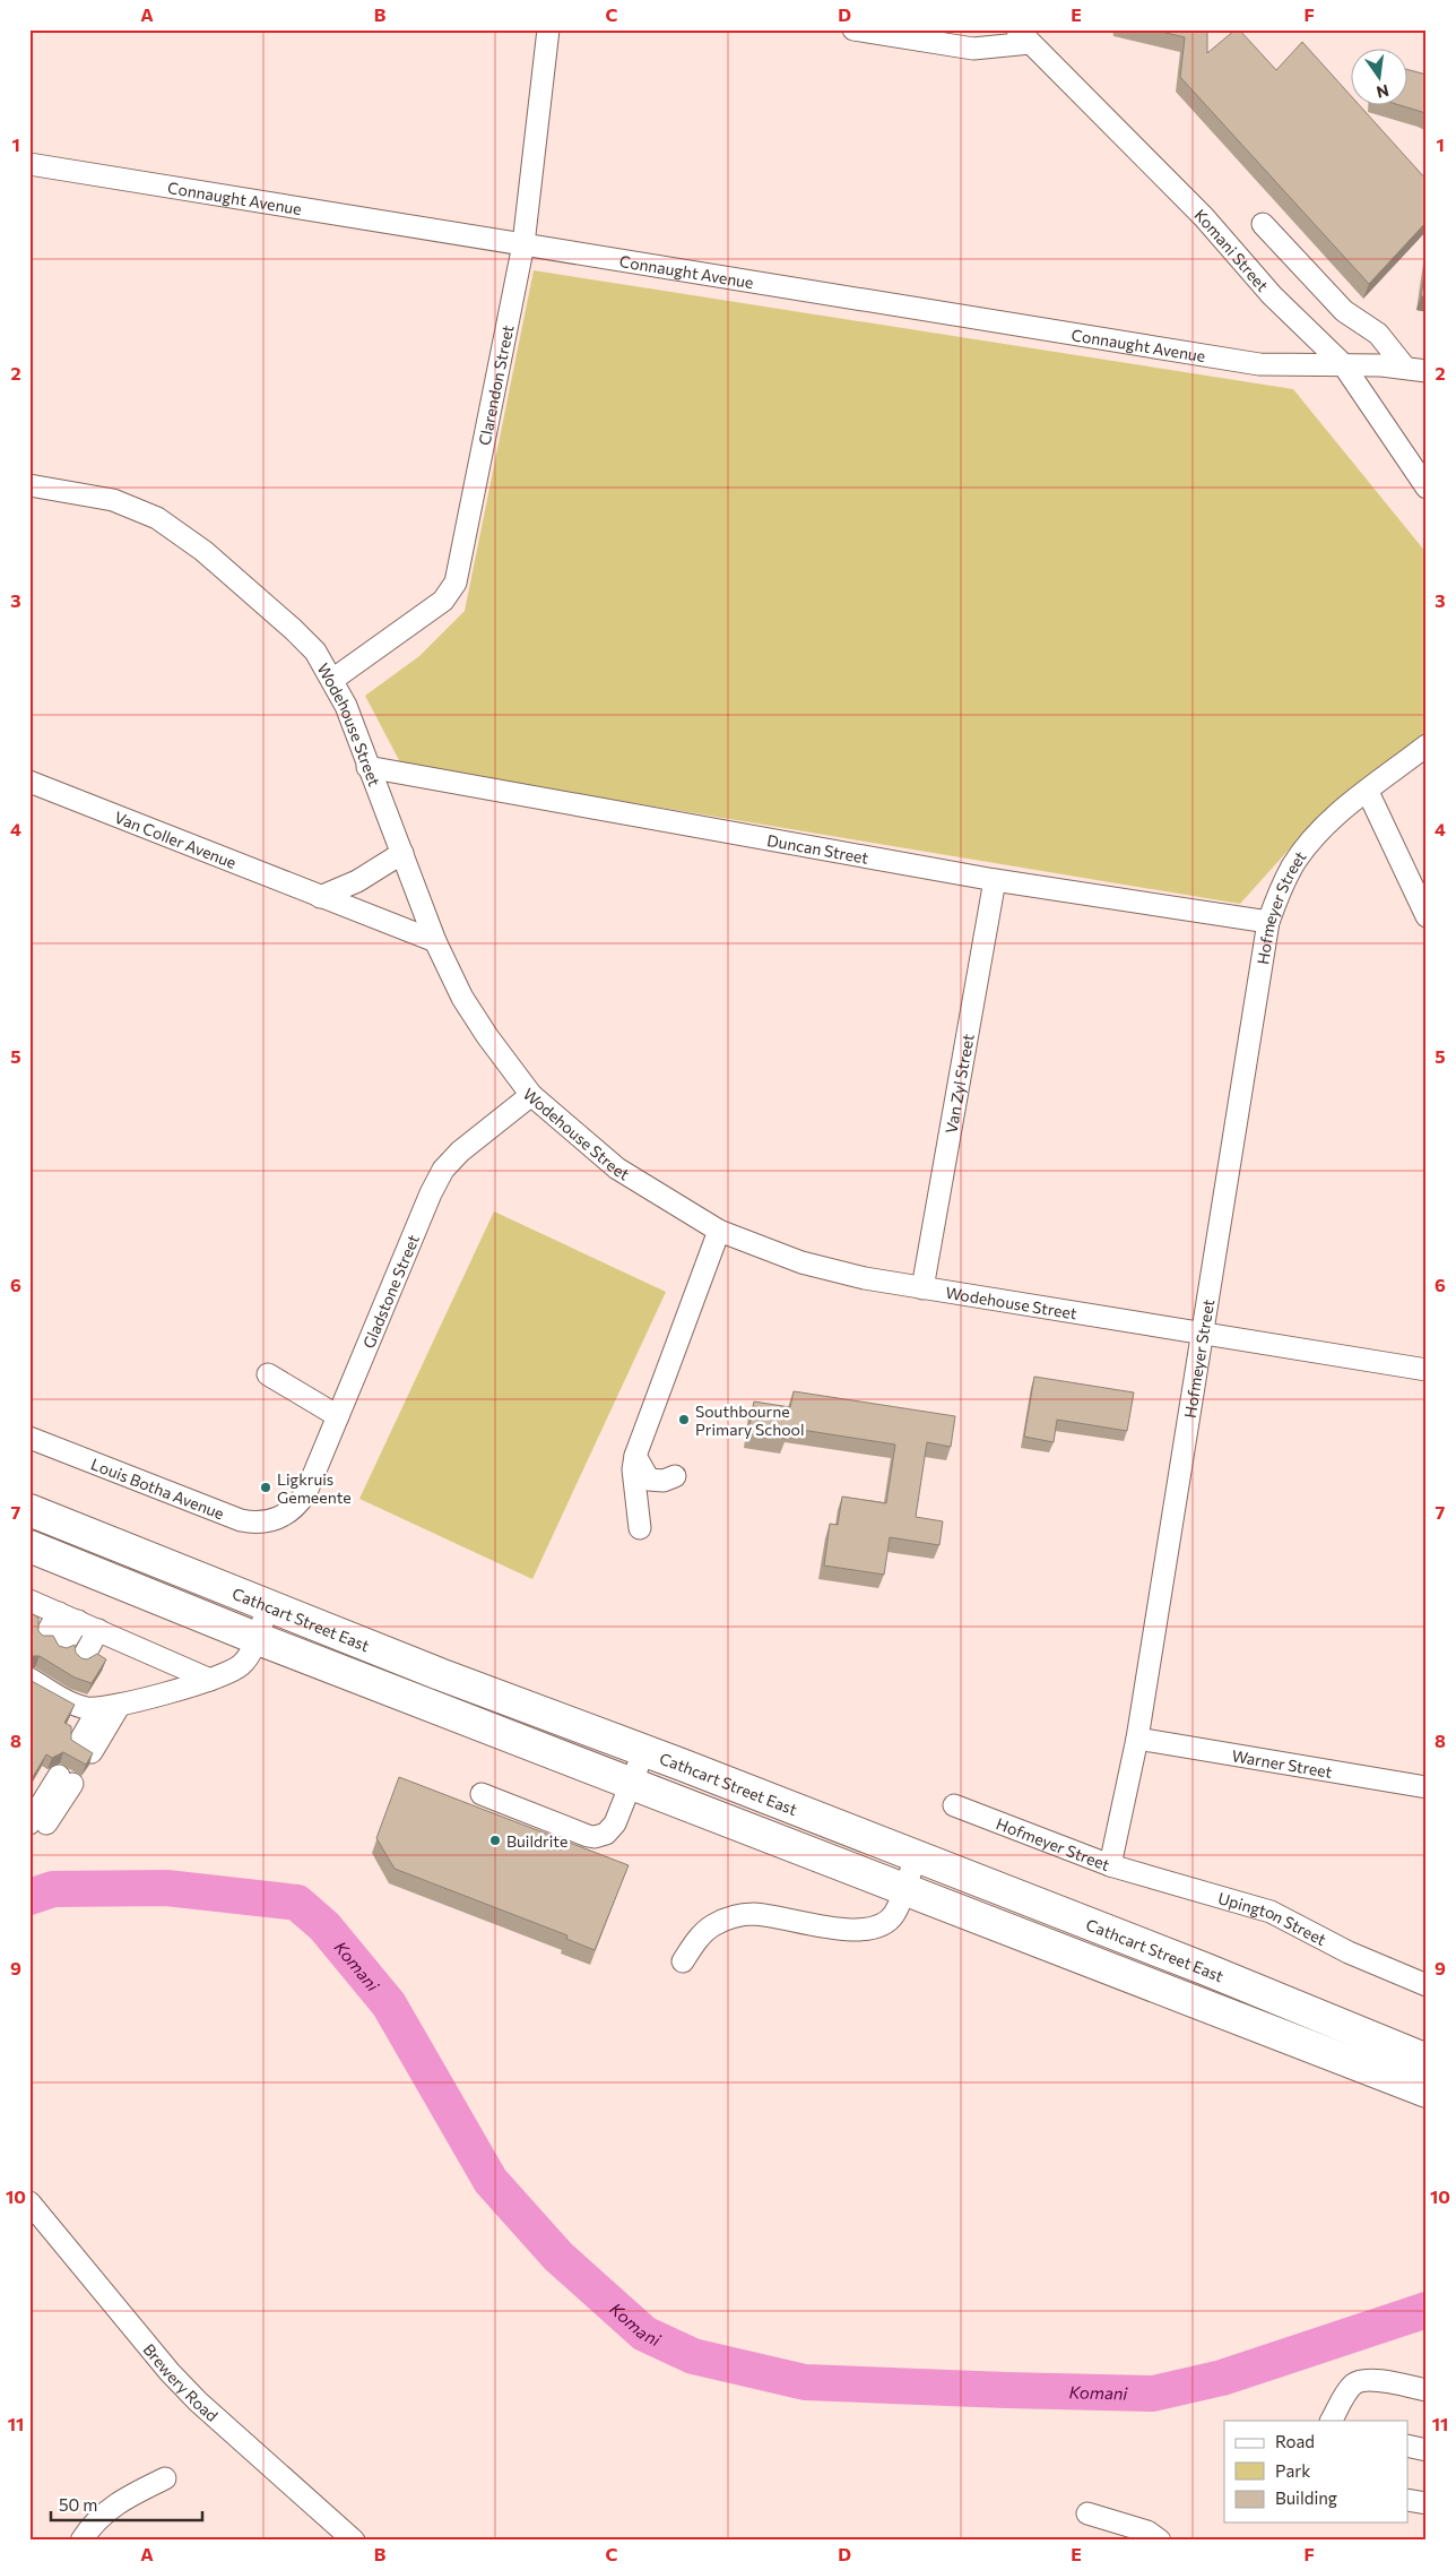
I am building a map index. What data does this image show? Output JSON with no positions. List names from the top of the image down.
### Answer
{
  "streets": {
    "highway": ["Cathcart Street East"],
    "street": [
      "Connaught Avenue",
      "Komani Street",
      "Clarendon Street",
      "Wodehouse Street",
      "Van Coller Avenue",
      "Duncan Street",
      "Hofmeyer Street",
      "Van Zyl Street",
      "Gladstone Street",
      "Louis Botha Avenue",
      "Warner Street",
      "Upington Street",
      "Brewery Road"
    ]
  },
  "crossings": [
    ["Connaught Avenue", "Komani Street"],
    ["Connaught Avenue", "Clarendon Street"],
    ["Clarendon Street", "Wodehouse Street"],
    ["Wodehouse Street", "Van Coller Avenue"],
    ["Wodehouse Street", "Duncan Street"],
    ["Wodehouse Street", "Hofmeyer Street"],
    ["Wodehouse Street", "Van Zyl Street"],
    ["Wodehouse Street", "Gladstone Street"],
    ["Duncan Street", "Hofmeyer Street"],
    ["Duncan Street", "Van Zyl Street"],
    ["Hofmeyer Street", "Warner Street"],
    ["Hofmeyer Street", "Upington Street"],
    ["Gladstone Street", "Louis Botha Avenue"]
  ],
  "water": ["Komani"],
  "places": ["Southbourne Primary School", "Ligkruis Gemeente", "Buildrite"],
  "legend": ["Road", "Park", "Building"],
  "scale_bar": "50 m",
  "north": "bottom",
  "grid": {
    "columns": [
      "A",
      "B",
      "C",
      "D",
      "E",
      "F"
    ],
    "rows": [
      "1",
      "2",
      "3",
      "4",
      "5",
      "6",
      "7",
      "8",
      "9",
      "10",
      "11"
    ]
  }
}
